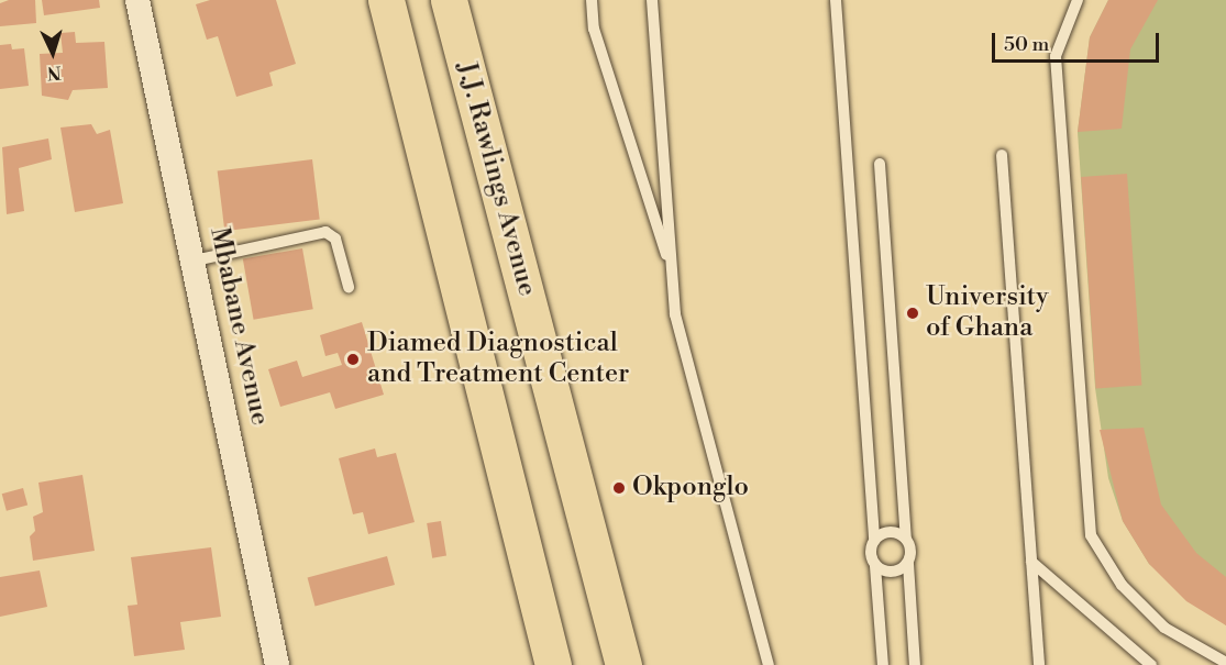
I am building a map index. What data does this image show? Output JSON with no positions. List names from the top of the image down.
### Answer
{
  "streets": {
    "highway": ["J.J. Rawlings Avenue"],
    "street": ["Mbabane Avenue"]
  },
  "places": ["University of Ghana", "Diamed Diagnostical and Treatment Center", "Okponglo"],
  "scale_bar": "50 m",
  "north": "bottom"
}
